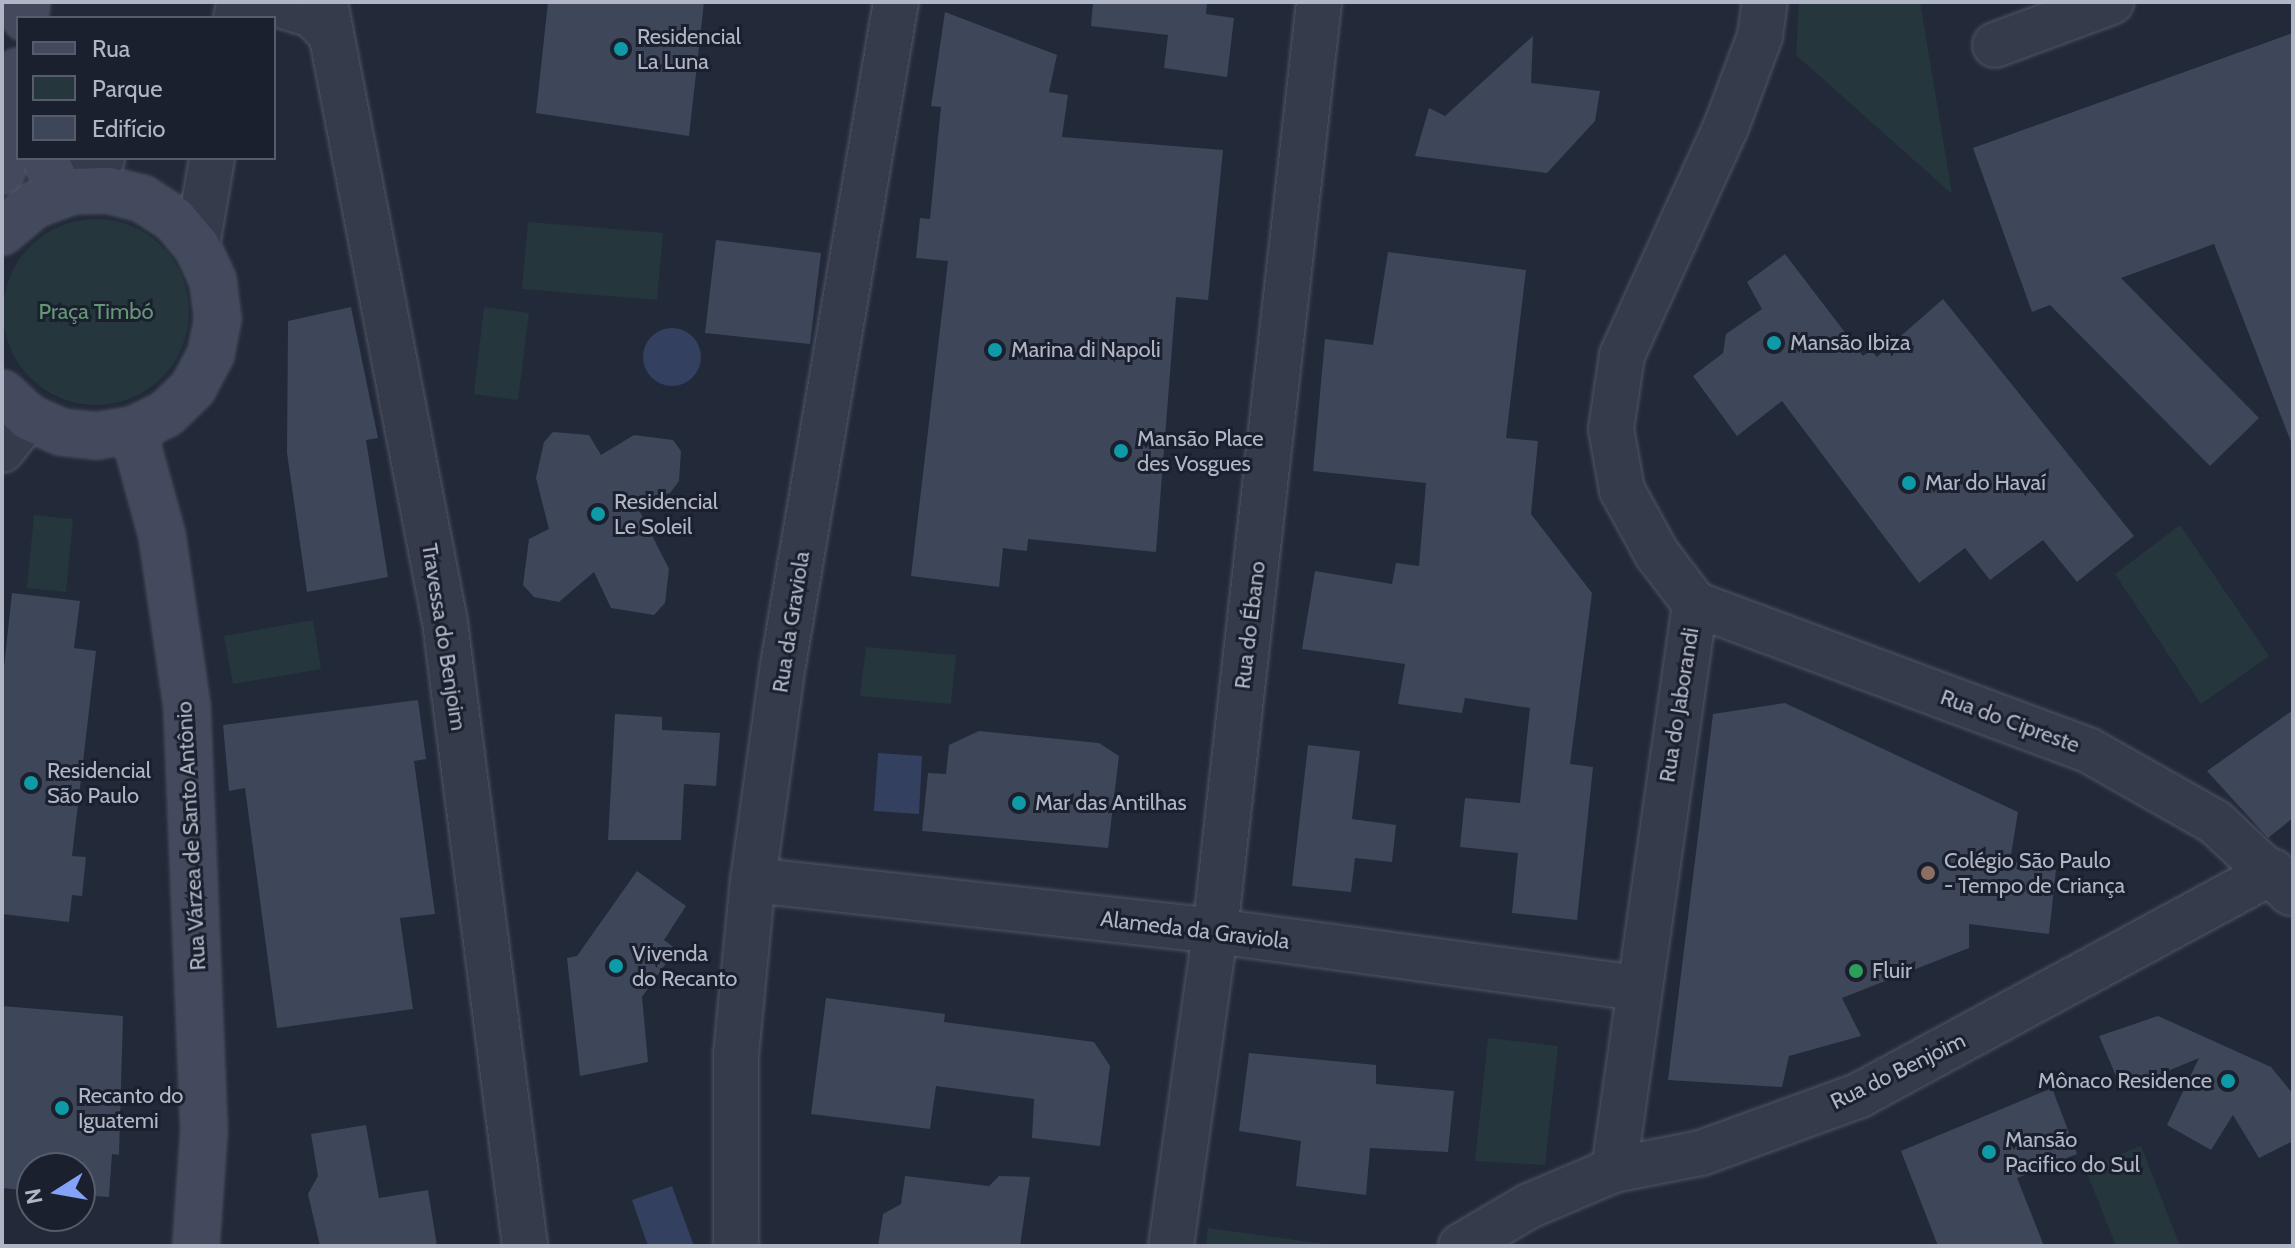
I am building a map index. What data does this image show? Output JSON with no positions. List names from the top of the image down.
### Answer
{
  "streets": {
    "street": [
      "Rua da Graviola",
      "Rua do Ébano",
      "Travessa do Benjoim",
      "Rua do Jaborandi",
      "Rua do Cipreste",
      "Rua Várzea de Santo Antônio",
      "Alameda da Graviola",
      "Rua do Benjoim"
    ]
  },
  "crossings": [
    ["Rua da Graviola", "Alameda da Graviola"],
    ["Rua do Ébano", "Alameda da Graviola"],
    ["Rua do Jaborandi", "Rua do Cipreste"],
    ["Rua do Jaborandi", "Alameda da Graviola"],
    ["Rua do Jaborandi", "Rua do Benjoim"],
    ["Rua do Cipreste", "Rua do Benjoim"]
  ],
  "parks": ["Praça Timbó"],
  "places": [
    "Residencial La Luna",
    "Mansão Ibiza",
    "Marina di Napoli",
    "Mansão Place des Vosgues",
    "Mar do Havaí",
    "Residencial Le Soleil",
    "Residencial São Paulo",
    "Mar das Antilhas",
    "Colégio São Paulo - Tempo de Criança",
    "Vivenda do Recanto",
    "Fluir",
    "Mônaco Residence",
    "Recanto do Iguatemi",
    "Mansão Pacifico do Sul"
  ],
  "legend": ["Rua", "Parque", "Edifício"],
  "north": "left"
}
